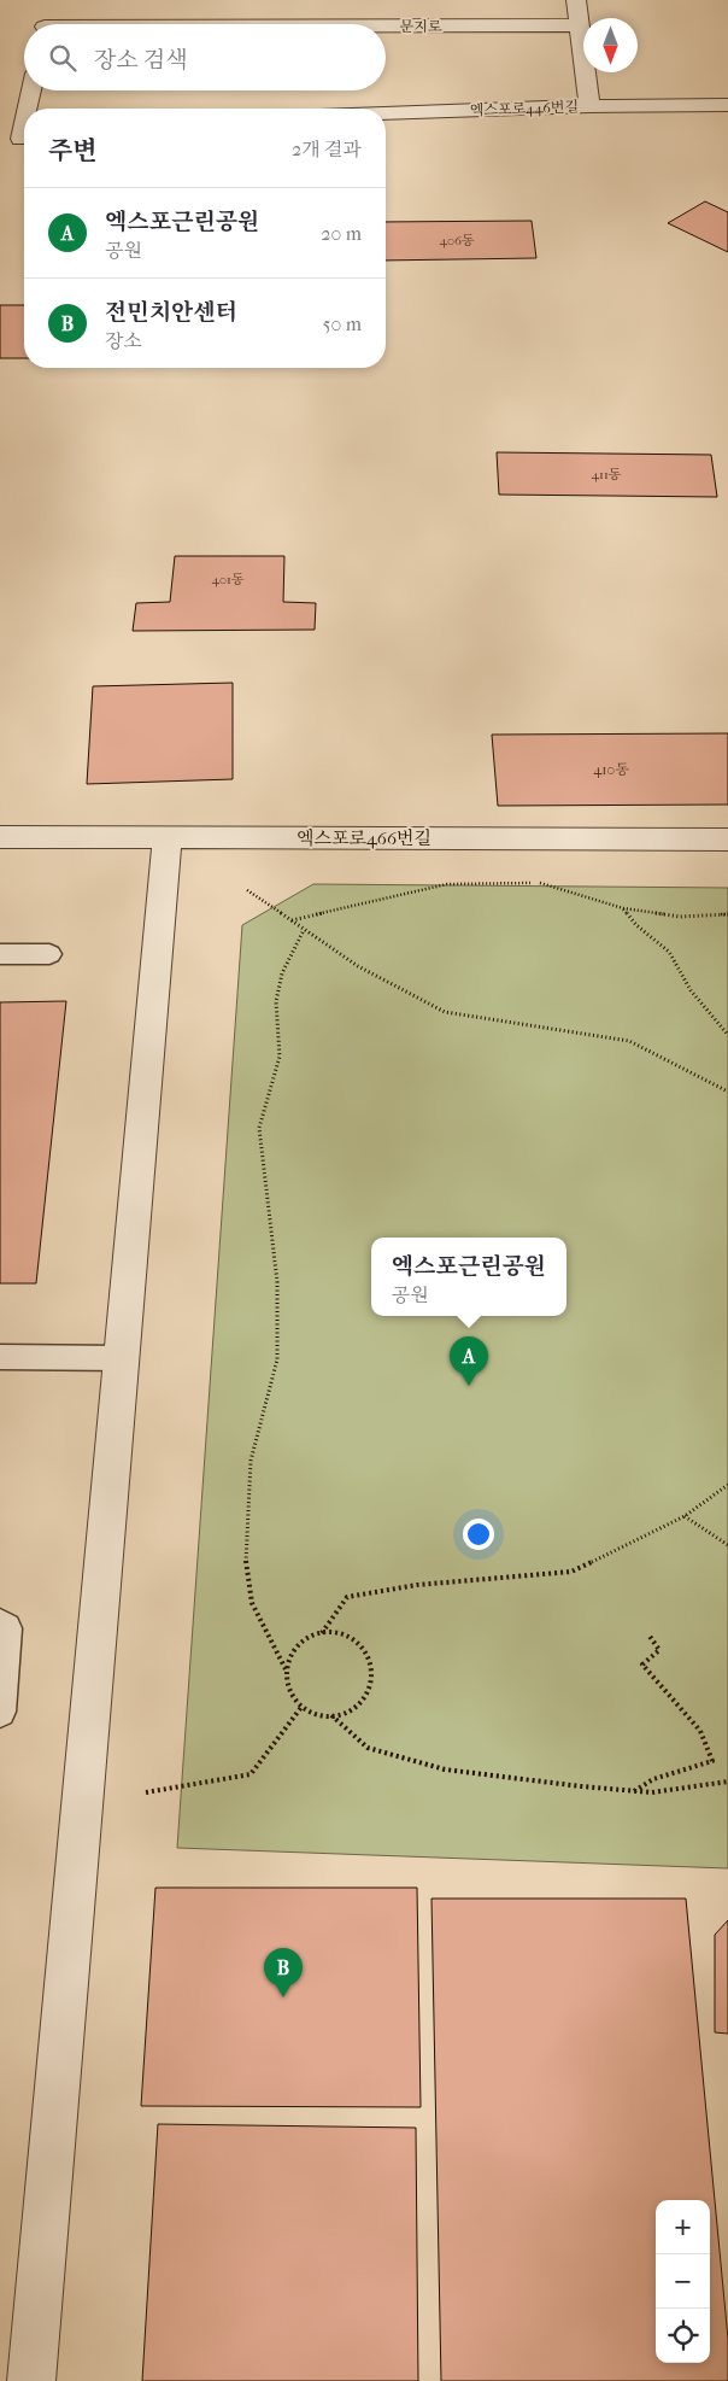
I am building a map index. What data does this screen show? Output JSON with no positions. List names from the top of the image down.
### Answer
{
  "streets": {
    "street": ["문지로", "엑스포로446번길", "엑스포로466번길"]
  },
  "house_numbers": [
    "406동",
    "411동",
    "401동",
    "410동"
  ],
  "north": "bottom",
  "page": {
    "search": "장소 검색",
    "heading": ["주변", "2개 결과"],
    "list": [
      {
        "mark": "A",
        "name": "엑스포근린공원",
        "note": "공원",
        "value": "20 m"
      },
      {
        "mark": "B",
        "name": "전민치안센터",
        "note": "장소",
        "value": "50 m"
      }
    ],
    "popup": ["엑스포근린공원", "공원"],
    "pins": ["A", "B"],
    "map_buttons": ["+", "−"]
  }
}
